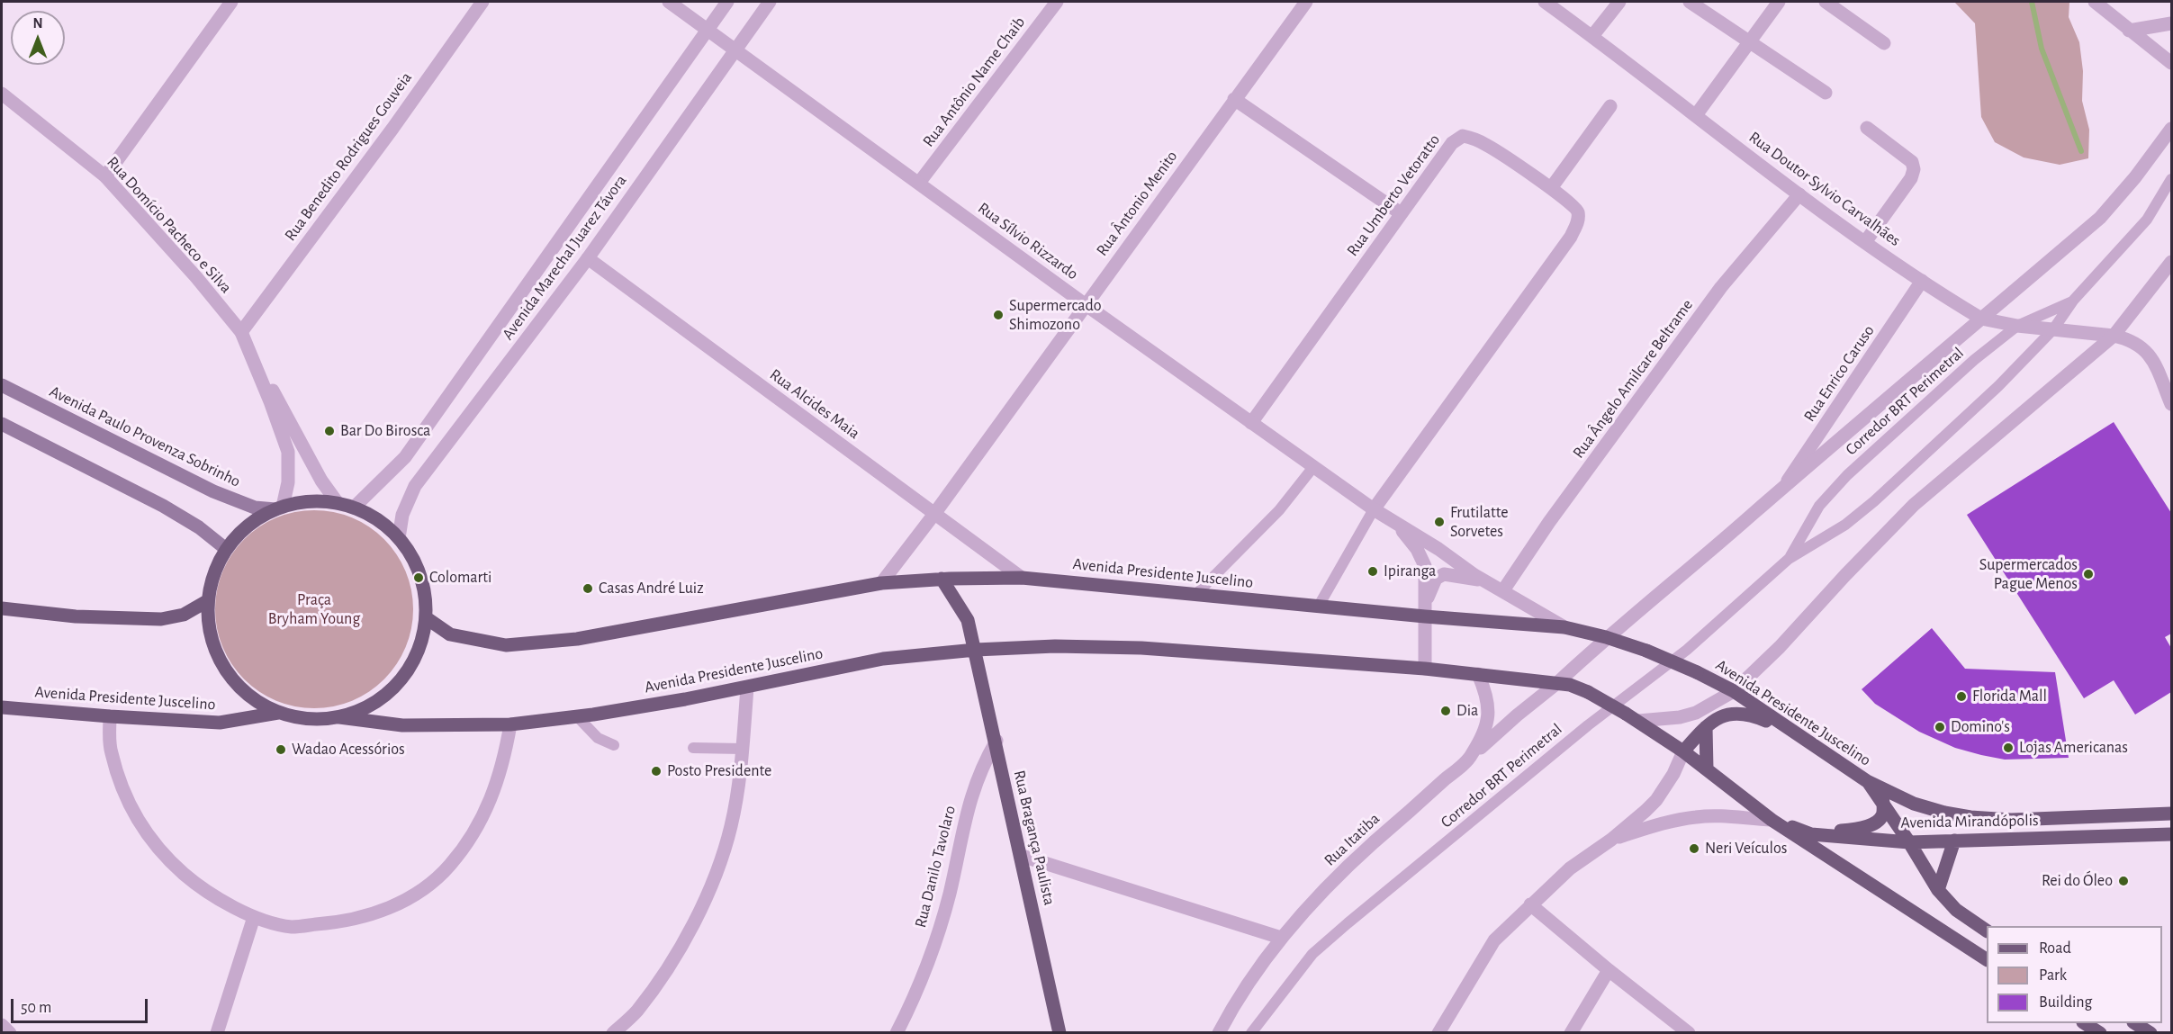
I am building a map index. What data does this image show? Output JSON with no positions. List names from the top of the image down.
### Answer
{
  "streets": {
    "main road": [
      "Avenida Paulo Provenza Sobrinho",
      "Avenida Presidente Juscelino",
      "Avenida Mirandópolis",
      "Rua Bragança Paulista"
    ],
    "street": [
      "Rua Antônio Name Chaib",
      "Rua Benedito Rodrigues Gouveia",
      "Rua Doutor Sylvio Carvalhães",
      "Rua Umberto Vetoratto",
      "Rua Ântonio Menito",
      "Rua Domício Pacheco e Silva",
      "Rua Sílvio Rizzardo",
      "Avenida Marechal Juarez Távora",
      "Rua Enrico Caruso",
      "Rua Ângelo Amilcare Beltrame",
      "Rua Alcides Maia",
      "Rua Itatiba",
      "Rua Danilo Tavolaro"
    ],
    "lane": ["Corredor BRT Perimetral"]
  },
  "crossings": [
    ["Rua Antônio Name Chaib", "Rua Sílvio Rizzardo"],
    ["Rua Benedito Rodrigues Gouveia", "Rua Domício Pacheco e Silva"],
    ["Rua Doutor Sylvio Carvalhães", "Rua Enrico Caruso"],
    ["Rua Doutor Sylvio Carvalhães", "Rua Ângelo Amilcare Beltrame"],
    ["Rua Doutor Sylvio Carvalhães", "Corredor BRT Perimetral"],
    ["Rua Umberto Vetoratto", "Rua Sílvio Rizzardo"],
    ["Rua Ântonio Menito", "Rua Sílvio Rizzardo"],
    ["Rua Ântonio Menito", "Rua Alcides Maia"],
    ["Rua Ântonio Menito", "Avenida Presidente Juscelino"],
    ["Rua Domício Pacheco e Silva", "Avenida Paulo Provenza Sobrinho"],
    ["Rua Sílvio Rizzardo", "Avenida Marechal Juarez Távora"],
    ["Rua Sílvio Rizzardo", "Rua Ângelo Amilcare Beltrame"],
    ["Rua Sílvio Rizzardo", "Avenida Presidente Juscelino"],
    ["Avenida Marechal Juarez Távora", "Rua Alcides Maia"],
    ["Rua Alcides Maia", "Avenida Presidente Juscelino"],
    ["Avenida Presidente Juscelino", "Avenida Mirandópolis"],
    ["Avenida Presidente Juscelino", "Rua Bragança Paulista"],
    ["Avenida Presidente Juscelino", "Rua Itatiba"],
    ["Rua Bragança Paulista", "Rua Danilo Tavolaro"]
  ],
  "parks": ["Praça Bryham Young"],
  "places": [
    "Supermercado Shimozono",
    "Bar Do Birosca",
    "Frutilatte Sorvetes",
    "Ipiranga",
    "Supermercados Pague Menos",
    "Colomarti",
    "Casas André Luiz",
    "Florida Mall",
    "Dia",
    "Domino's",
    "Lojas Americanas",
    "Wadao Acessórios",
    "Posto Presidente",
    "Neri Veículos",
    "Rei do Óleo"
  ],
  "legend": ["Road", "Park", "Building"],
  "scale_bar": "50 m",
  "north": "top"
}
